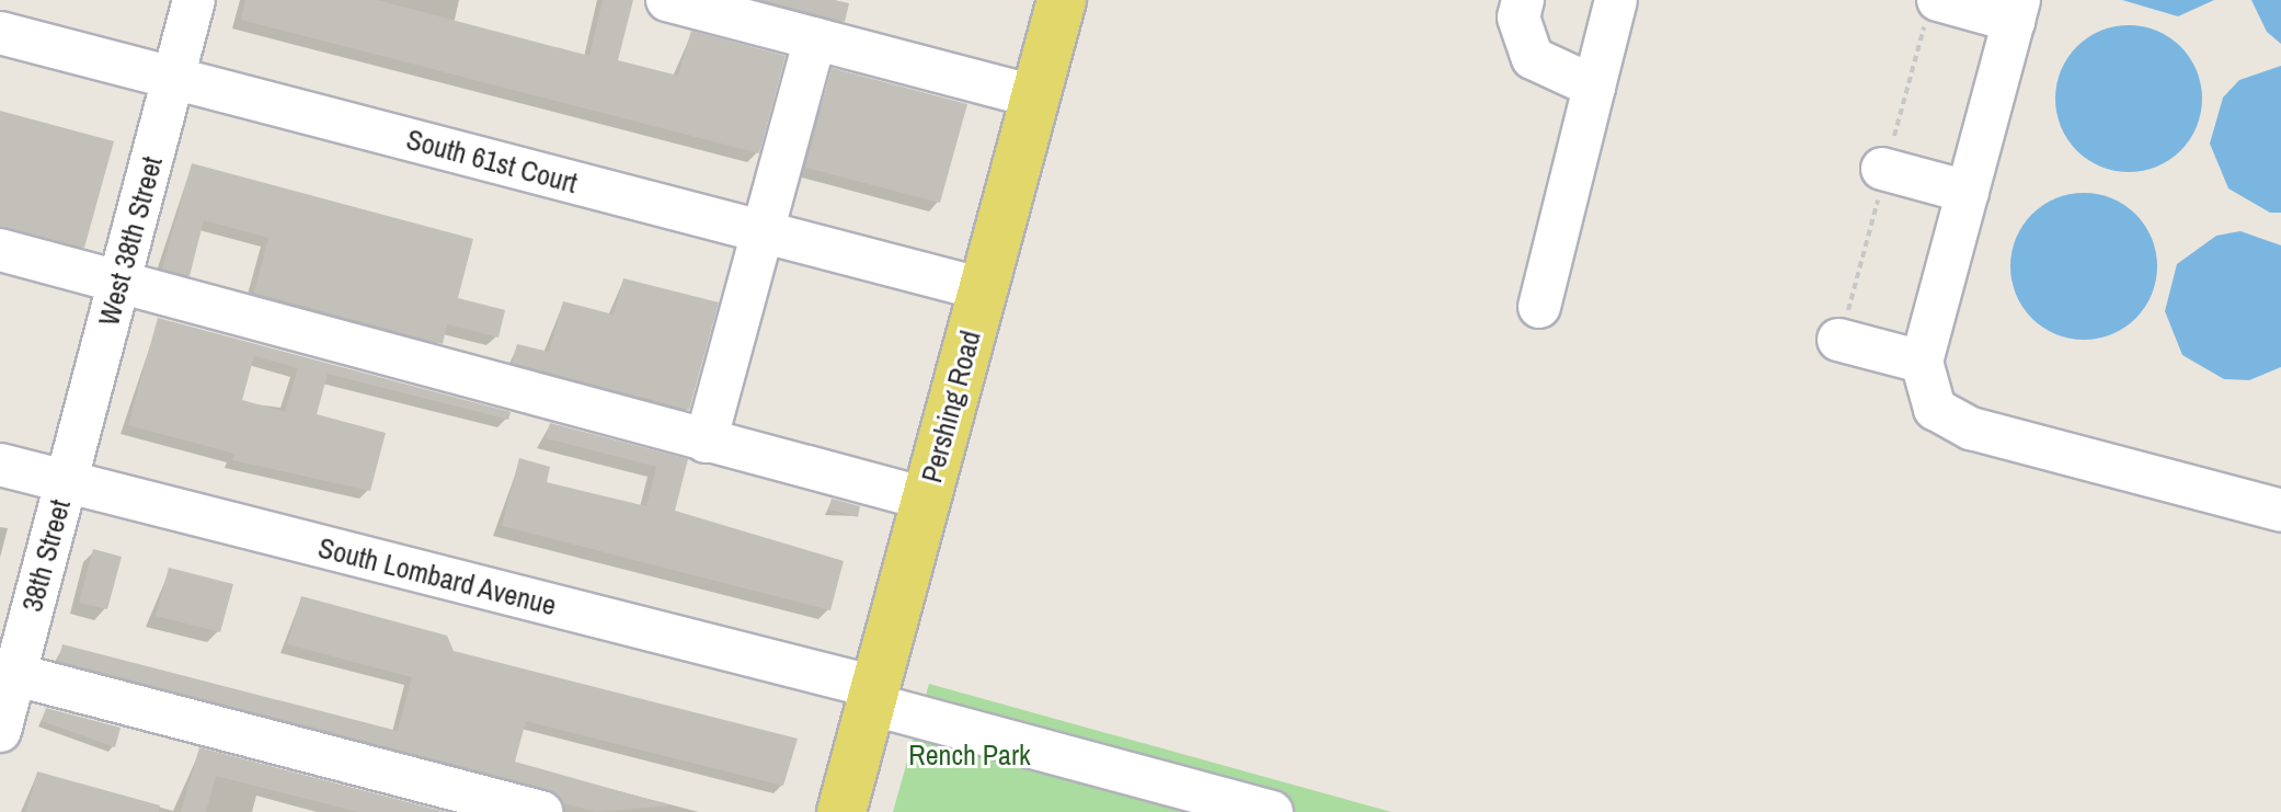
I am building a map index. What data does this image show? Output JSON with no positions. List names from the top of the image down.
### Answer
{
  "streets": {
    "main road": ["Pershing Road"],
    "street": [
      "South 61st Court",
      "West 38th Street",
      "38th Street",
      "South Lombard Avenue"
    ]
  },
  "crossings": [
    ["South 61st Court", "West 38th Street"],
    ["South 61st Court", "Pershing Road"],
    ["West 38th Street", "38th Street"],
    ["West 38th Street", "South Lombard Avenue"],
    ["Pershing Road", "South Lombard Avenue"],
    ["38th Street", "South Lombard Avenue"]
  ],
  "parks": ["Rench Park"]
}
